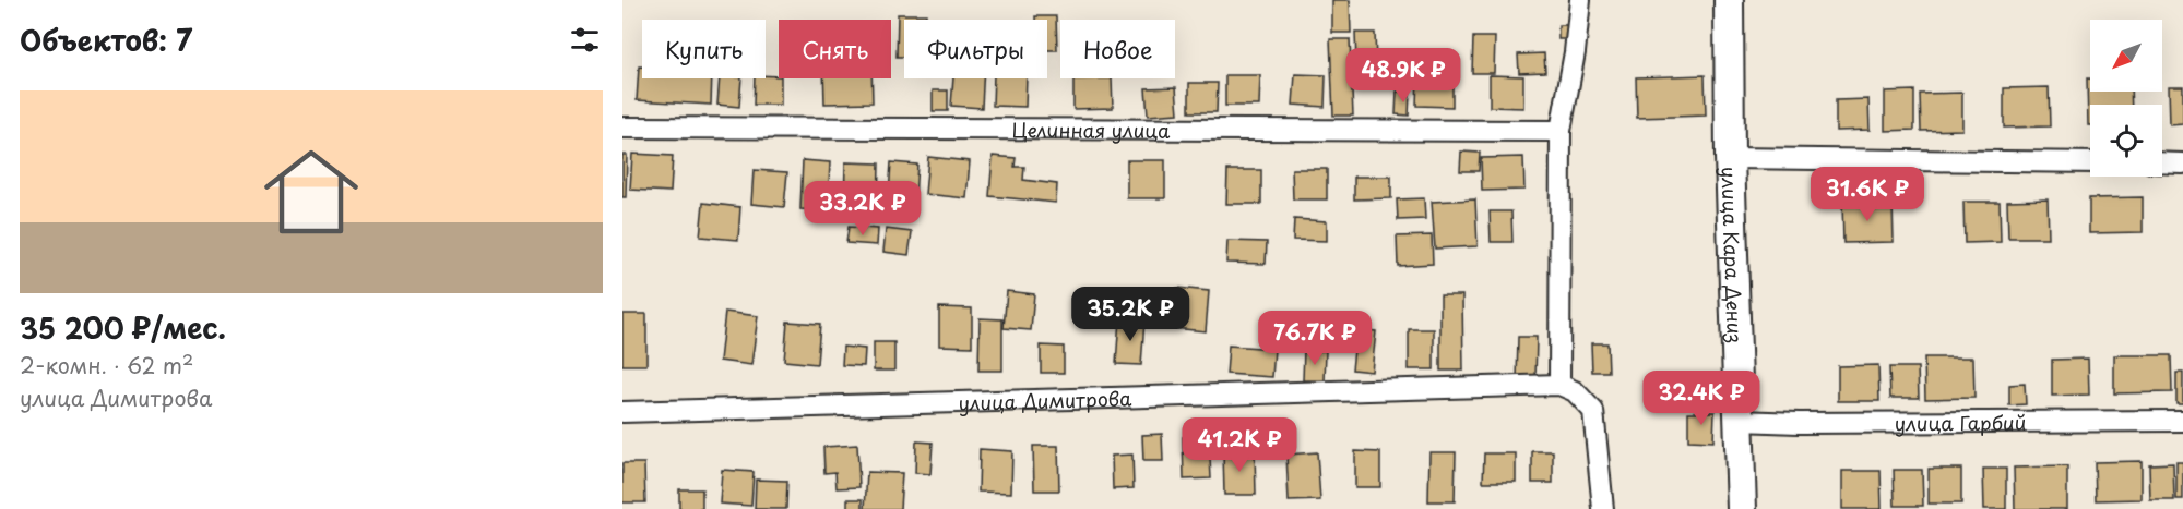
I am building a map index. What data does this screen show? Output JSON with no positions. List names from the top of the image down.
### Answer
{
  "streets": {
    "main road": ["улица Кара Дениз"],
    "street": ["Целинная улица", "улица Димитрова", "улица Гарбий"]
  },
  "crossings": [
    ["улица Кара Дениз", "улица Гарбий"]
  ],
  "north": "bottom left",
  "page": {
    "heading": "Объектов: 7",
    "chip": [
      "Купить",
      "Снять",
      "Фильтры",
      "Новое"
    ],
    "price": [
      "48.9K ₽",
      "31.6K ₽",
      "33.2K ₽",
      "35.2K ₽",
      "76.7K ₽",
      "32.4K ₽",
      "41.2K ₽"
    ],
    "list": [
      {
        "name": "35 200 ₽/мес.",
        "note": "2-комн. · 62 m² · улица Димитрова"
      }
    ]
  }
}
